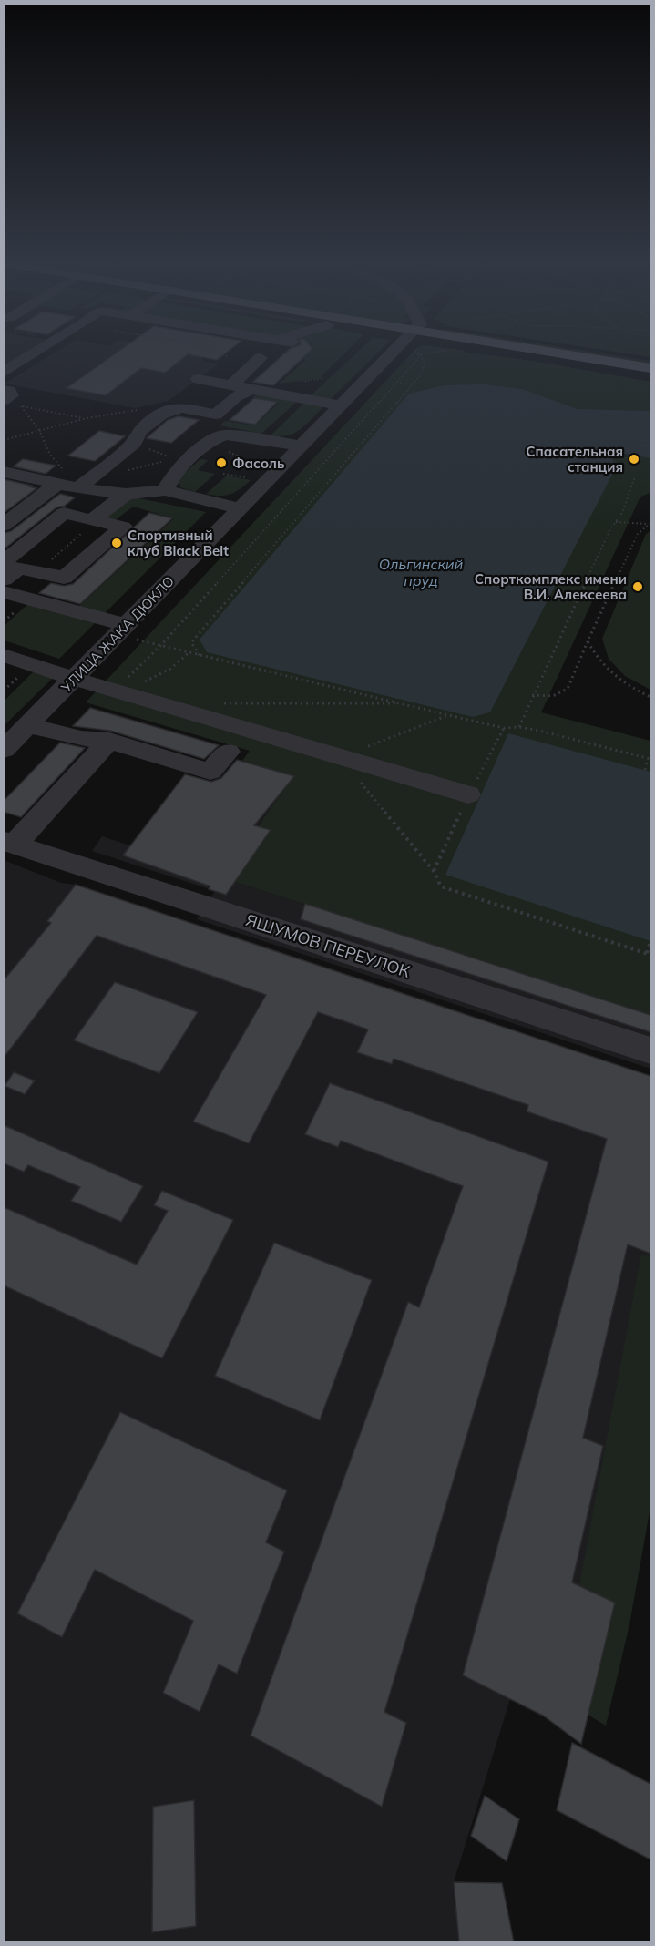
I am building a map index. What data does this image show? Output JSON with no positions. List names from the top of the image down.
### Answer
{
  "streets": {
    "street": ["УЛИЦА ЖАКА ДЮКЛО", "ЯШУМОВ ПЕРЕУЛОК"]
  },
  "water": ["Ольгинский пруд"],
  "places": [
    "Спасательная станция",
    "Фасоль",
    "Спортивный клуб Black Belt",
    "Спорткомплекс имени В.И. Алексеева"
  ]
}
